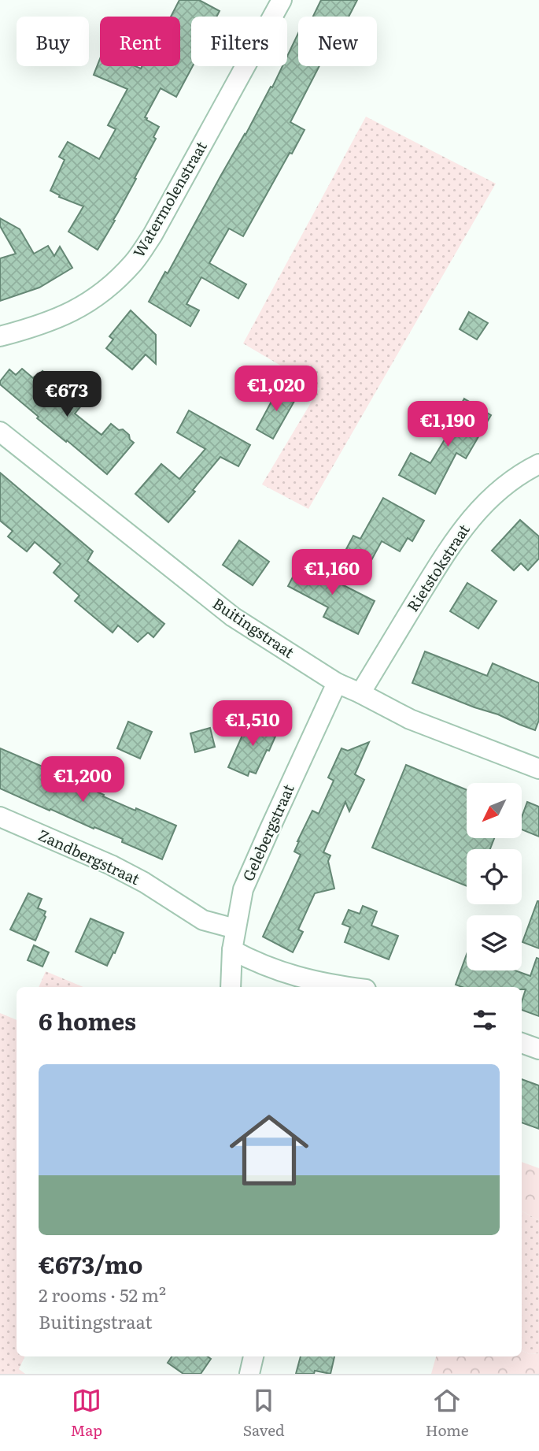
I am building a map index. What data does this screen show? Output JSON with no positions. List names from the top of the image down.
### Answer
{
  "streets": {
    "street": [
      "Watermolenstraat",
      "Rietstokstraat",
      "Buitingstraat",
      "Gelebergstraat",
      "Zandbergstraat"
    ]
  },
  "crossings": [
    ["Rietstokstraat", "Buitingstraat"],
    ["Buitingstraat", "Gelebergstraat"],
    ["Gelebergstraat", "Zandbergstraat"]
  ],
  "north": "bottom left",
  "page": {
    "chip": [
      "Buy",
      "Rent",
      "Filters",
      "New"
    ],
    "price": [
      "€1,020",
      "€673",
      "€1,190",
      "€1,160",
      "€1,510",
      "€1,200"
    ],
    "heading": "6 homes",
    "list": [
      {
        "name": "€673/mo",
        "note": "2 rooms · 52 m² · Buitingstraat"
      }
    ],
    "tabs": ["Map", "Saved", "Home"]
  }
}
